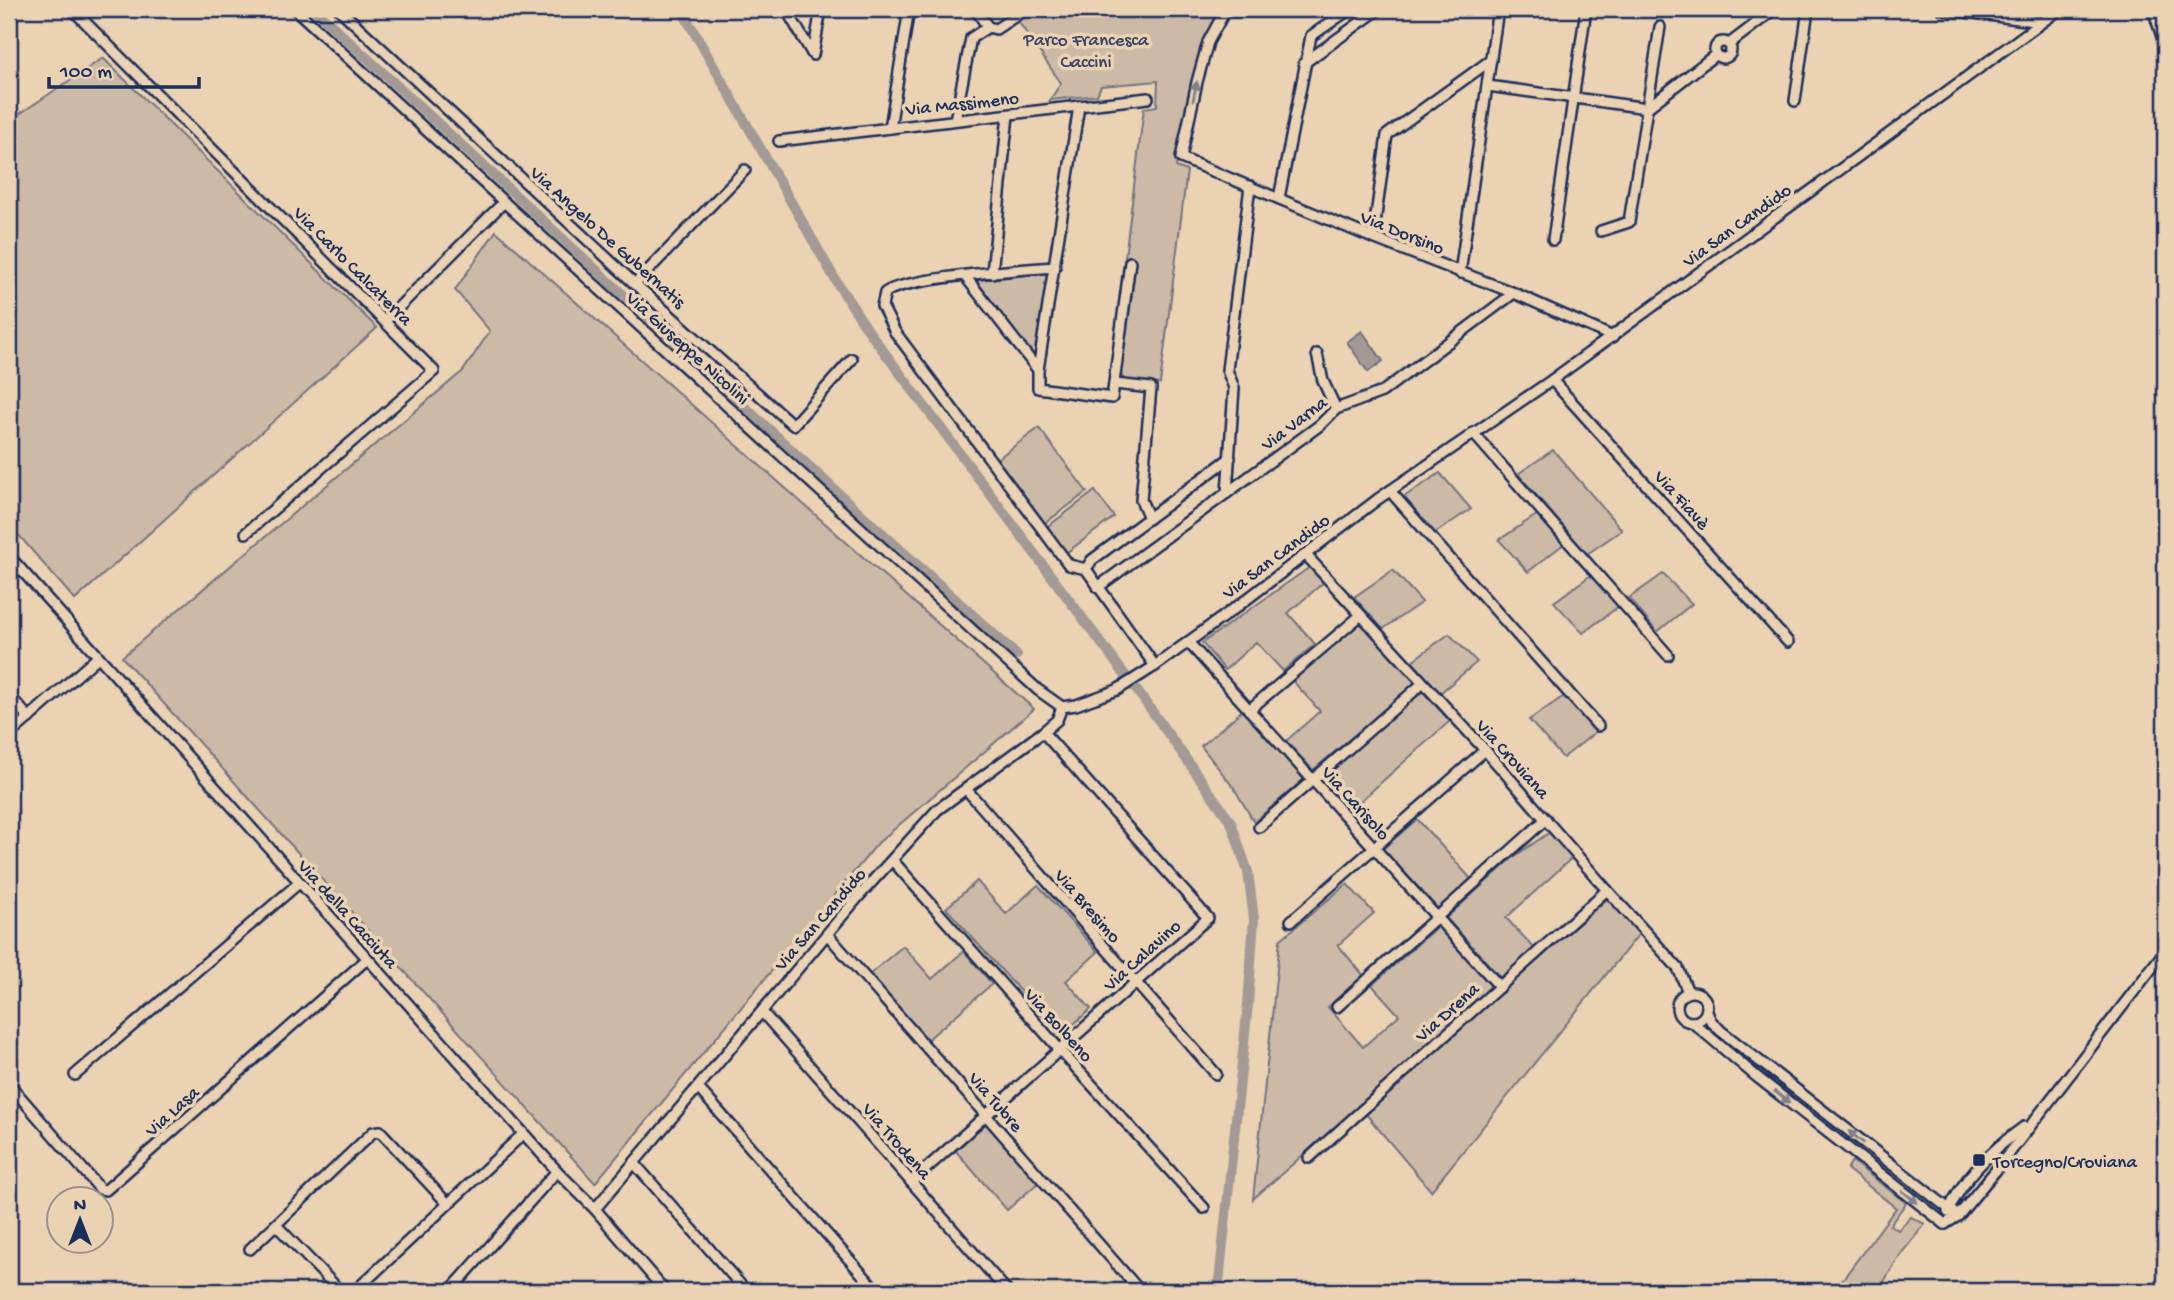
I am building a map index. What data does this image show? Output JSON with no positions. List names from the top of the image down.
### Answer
{
  "streets": {
    "street": [
      "Via Massimeno",
      "Via San Candido",
      "Via Dorsino",
      "Via Angelo De Gubernatis",
      "Via Carlo Calcaterra",
      "Via Giuseppe Nicolini",
      "Via Varna",
      "Via Fiavè",
      "Via Croviana",
      "Via Carisolo",
      "Via Bresimo",
      "Via della Cacciuta",
      "Via Calavino",
      "Via Drena",
      "Via Bolbeno",
      "Via Tubre",
      "Via Lasa",
      "Via Trodena"
    ]
  },
  "crossings": [
    ["Via San Candido", "Via Dorsino"],
    ["Via San Candido", "Via Giuseppe Nicolini"],
    ["Via San Candido", "Via Fiavè"],
    ["Via San Candido", "Via Croviana"],
    ["Via San Candido", "Via Carisolo"],
    ["Via San Candido", "Via Bresimo"],
    ["Via San Candido", "Via della Cacciuta"],
    ["Via San Candido", "Via Calavino"],
    ["Via San Candido", "Via Bolbeno"],
    ["Via San Candido", "Via Tubre"],
    ["Via San Candido", "Via Trodena"],
    ["Via Dorsino", "Via Varna"],
    ["Via Croviana", "Via Drena"],
    ["Via Carisolo", "Via Drena"],
    ["Via Bresimo", "Via Calavino"],
    ["Via della Cacciuta", "Via Lasa"],
    ["Via Calavino", "Via Bolbeno"],
    ["Via Calavino", "Via Tubre"],
    ["Via Calavino", "Via Trodena"]
  ],
  "parks": ["Parco Francesca Caccini"],
  "places": {
    "transit": ["Torcegno/Croviana"]
  },
  "scale_bar": "100 m",
  "north": "top"
}
